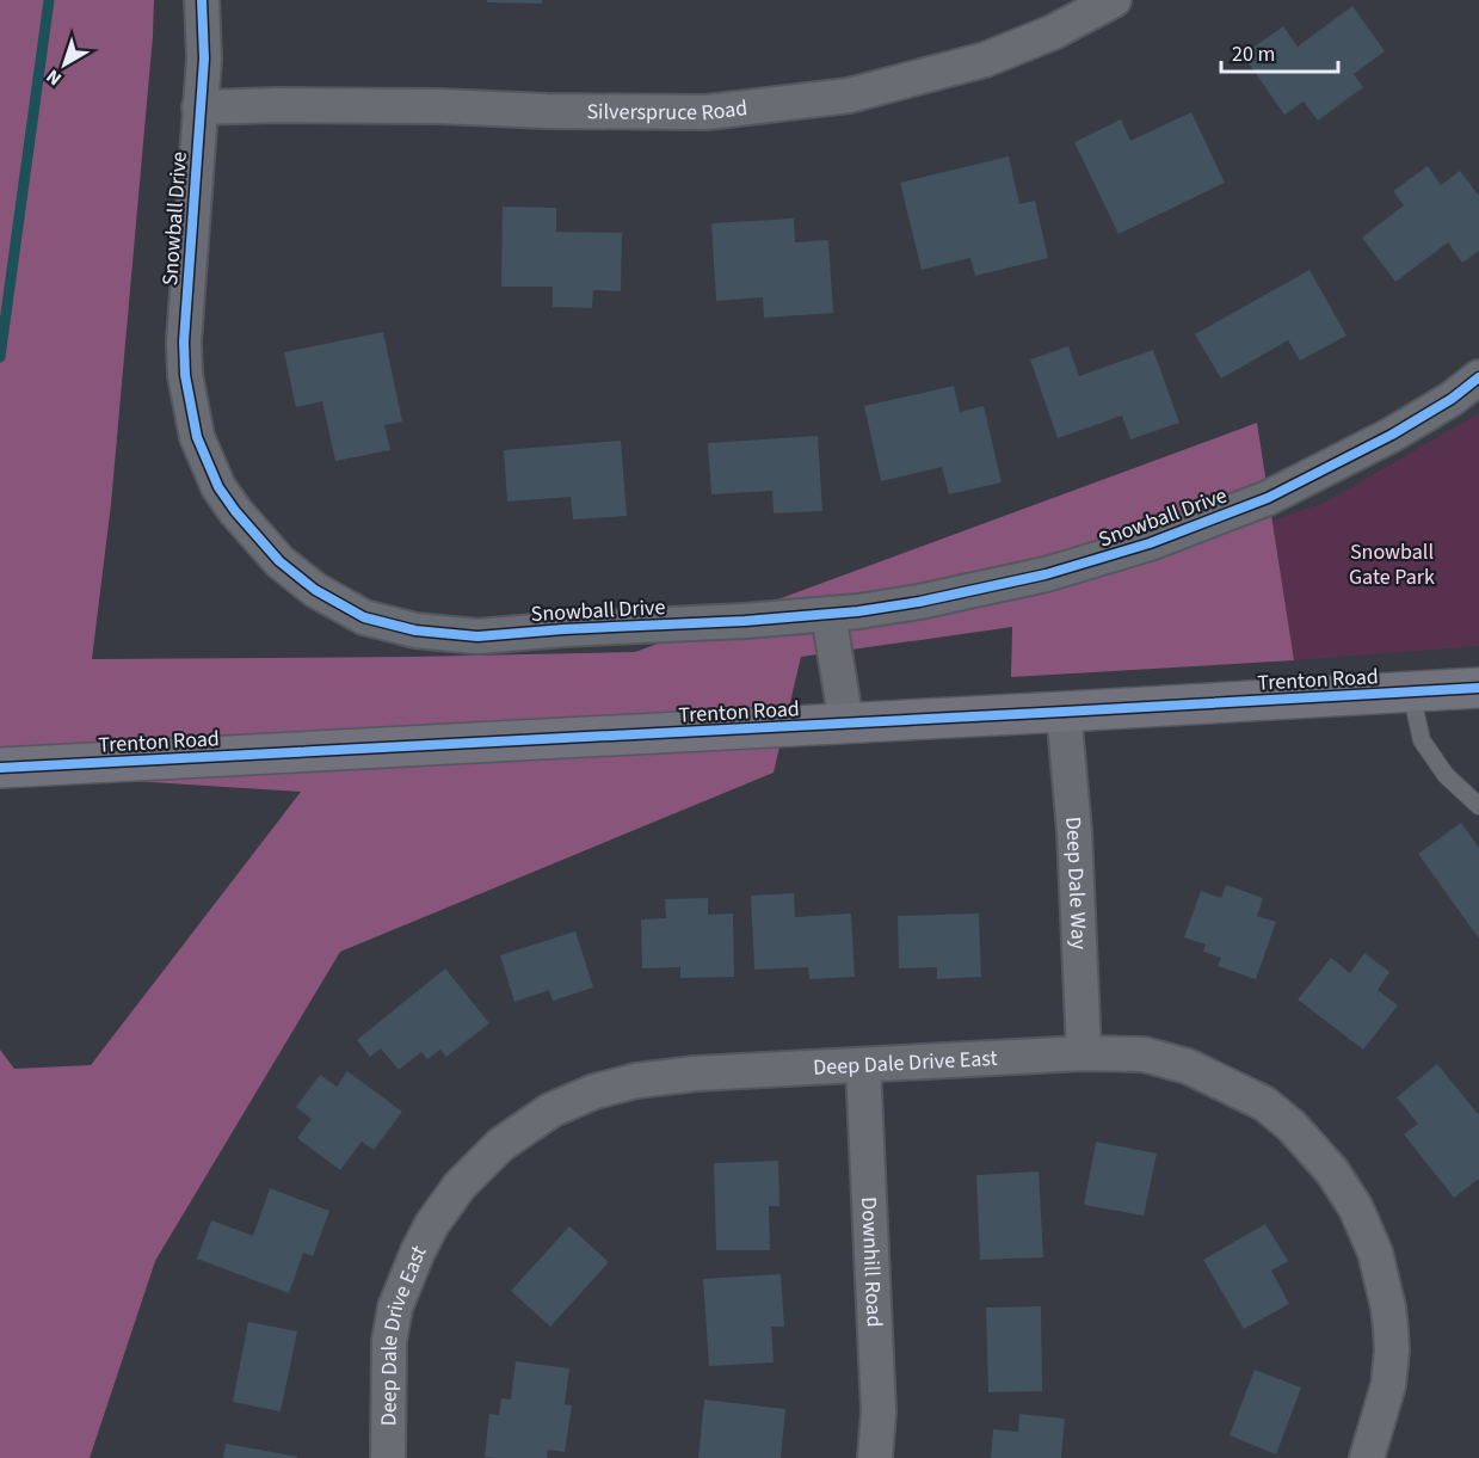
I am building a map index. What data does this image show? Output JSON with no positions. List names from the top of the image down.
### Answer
{
  "streets": {
    "main road": ["Trenton Road"],
    "street": [
      "Silverspruce Road",
      "Snowball Drive",
      "Deep Dale Way",
      "Deep Dale Drive East",
      "Downhill Road"
    ]
  },
  "crossings": [
    ["Silverspruce Road", "Snowball Drive"],
    ["Trenton Road", "Deep Dale Way"],
    ["Deep Dale Way", "Deep Dale Drive East"],
    ["Deep Dale Drive East", "Downhill Road"]
  ],
  "parks": ["Snowball Gate Park"],
  "scale_bar": "20 m",
  "north": "bottom left"
}
